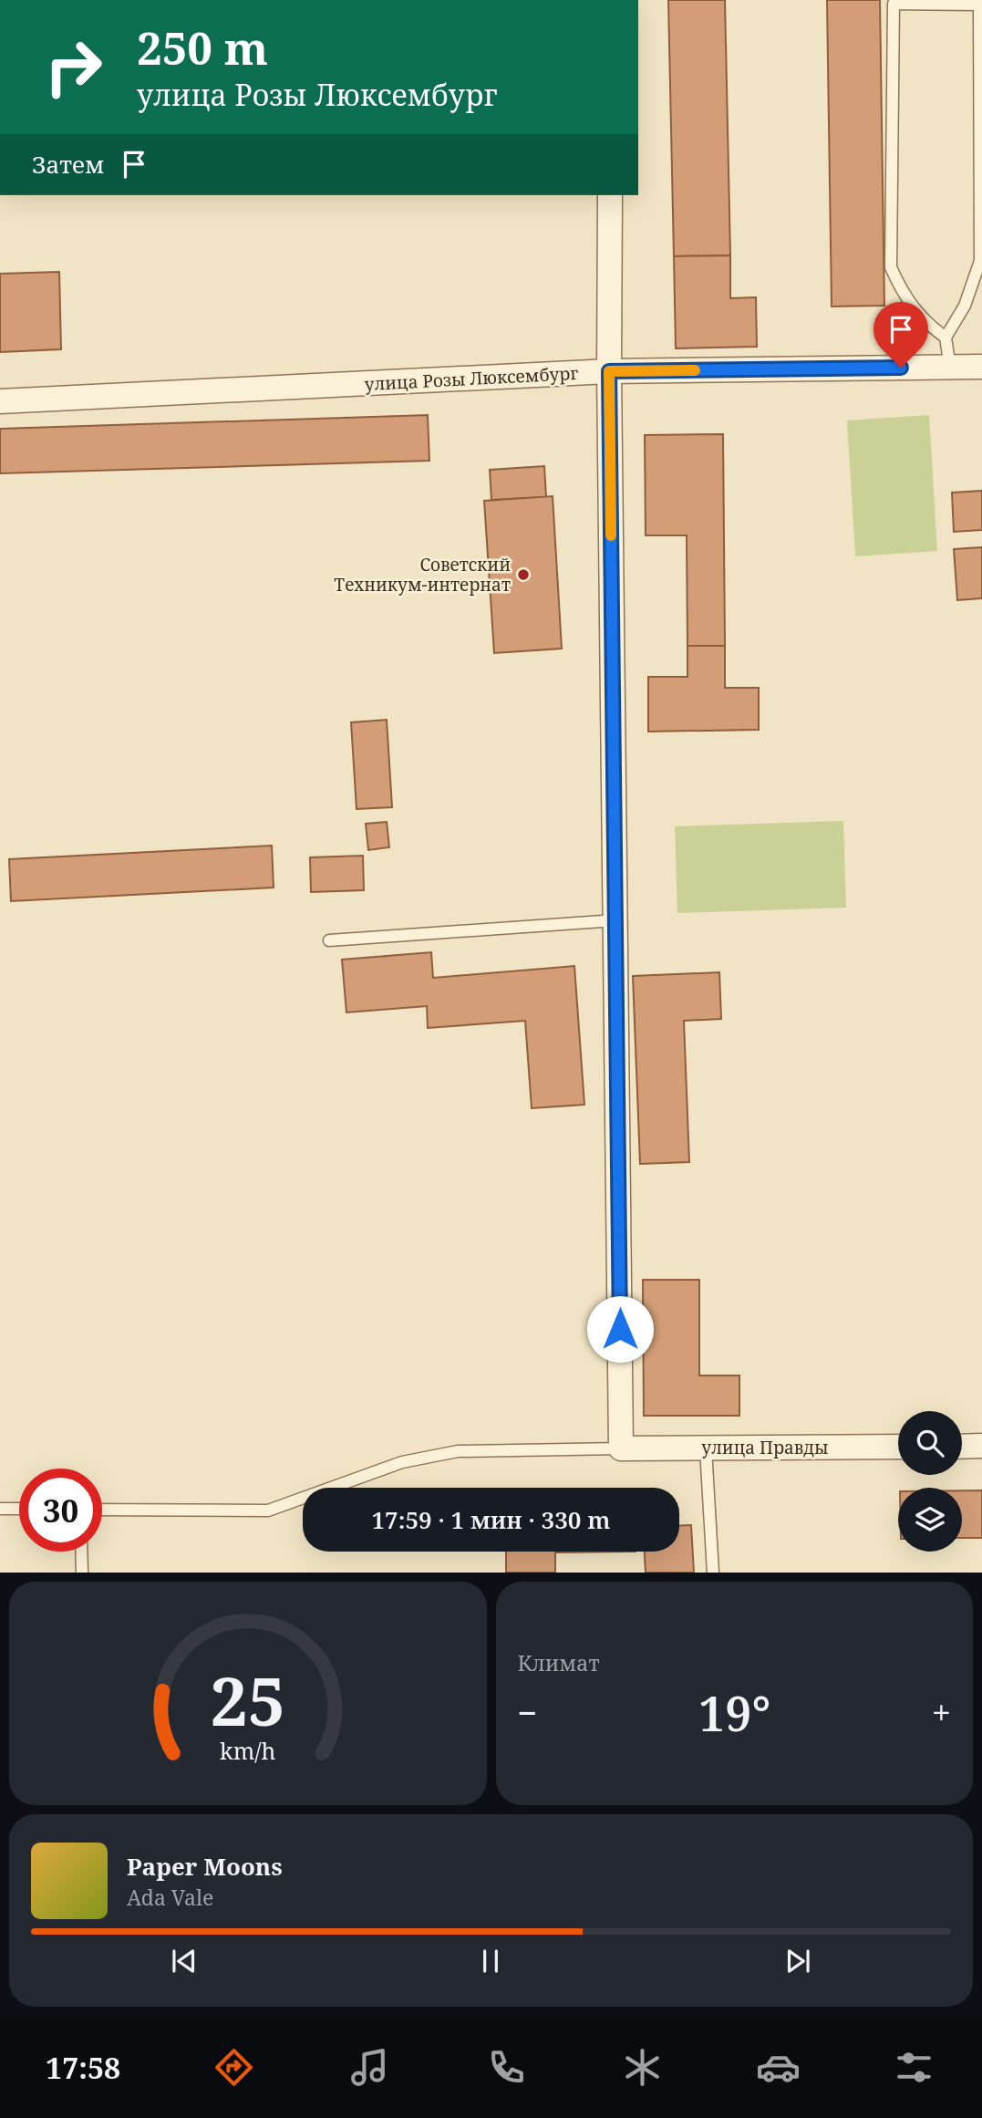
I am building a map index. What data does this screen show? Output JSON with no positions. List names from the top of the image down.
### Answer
{
  "streets": {
    "street": ["улица Розы Люксембург", "улица Правды"]
  },
  "places": ["Советский Техникум-интернат"],
  "page": {
    "turn": ["250 m", "улица Розы Люксембург"],
    "then": "Затем",
    "limit": "30",
    "trip": "17:59 · 1 мин · 330 m",
    "tile": "Климат",
    "heat": ["−", "19°", "+"],
    "song": ["Paper Moons", "Ada Vale"],
    "tabs": "17:58",
    "gauge": ["25", "km/h"]
  }
}
